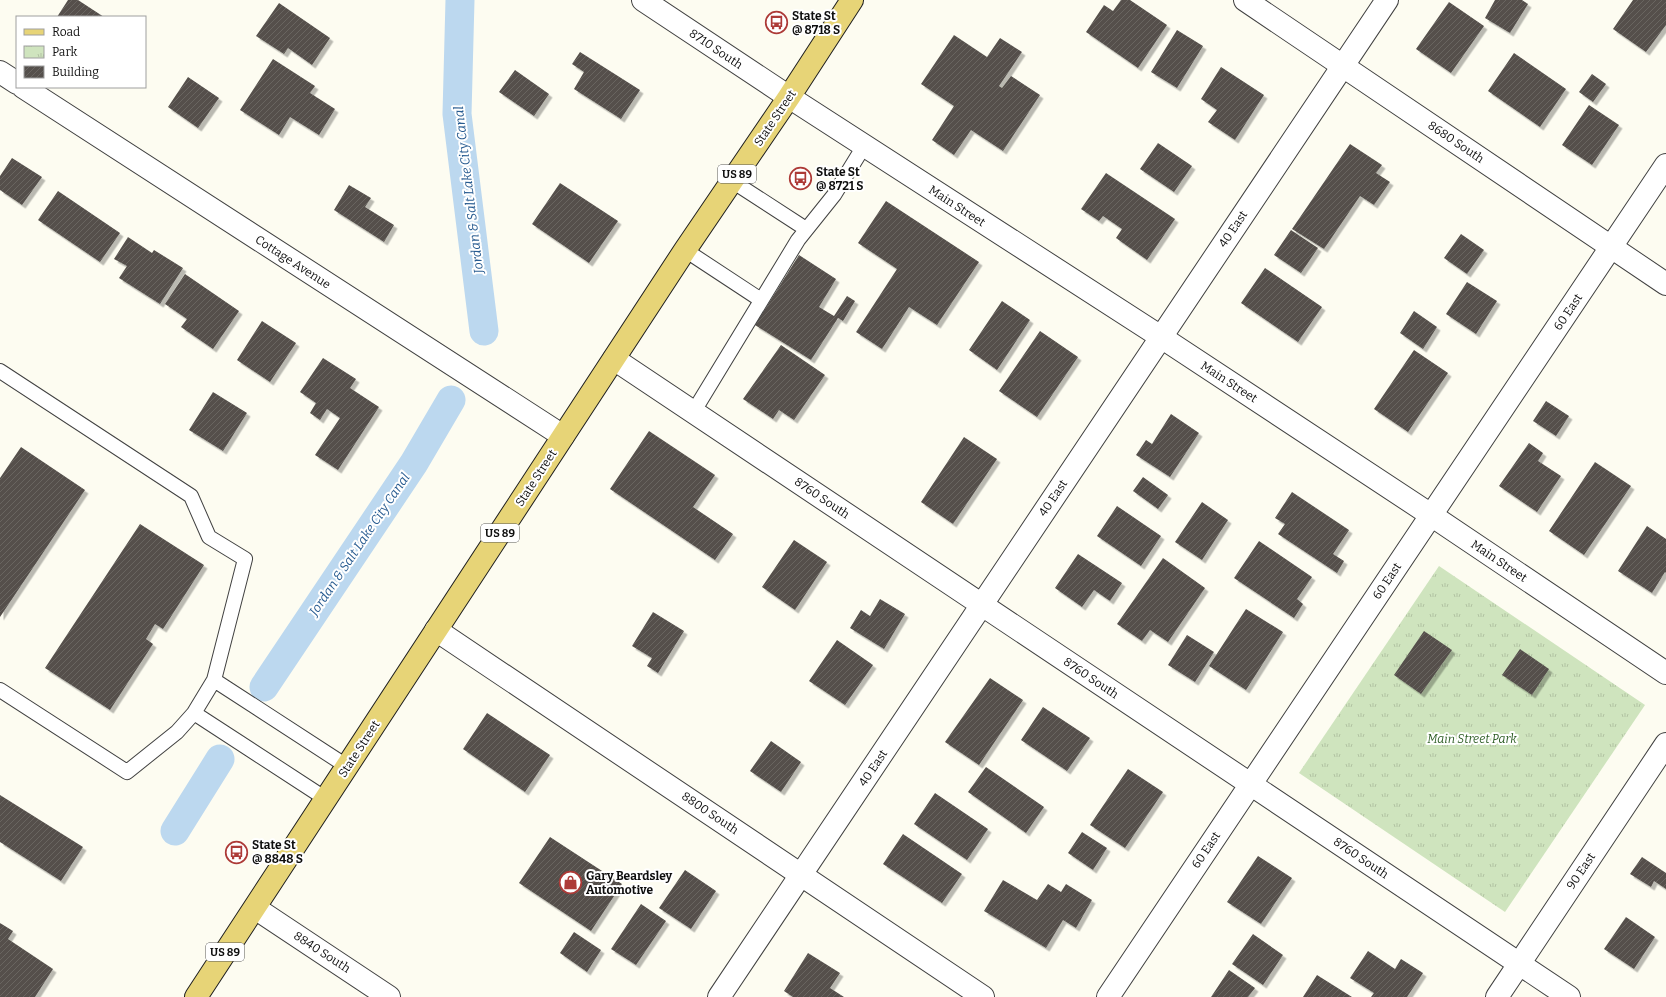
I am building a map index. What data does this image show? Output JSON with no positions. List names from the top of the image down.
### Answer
{
  "streets": {
    "main road": ["State Street", "US 89"],
    "street": [
      "8710 South",
      "8680 South",
      "Main Street",
      "40 East",
      "Cottage Avenue",
      "60 East",
      "8760 South",
      "8800 South",
      "90 East",
      "8840 South"
    ]
  },
  "crossings": [
    ["8710 South", "State Street"],
    ["8710 South", "Main Street"],
    ["State Street", "Main Street"],
    ["State Street", "Cottage Avenue"],
    ["State Street", "8760 South"],
    ["State Street", "8800 South"],
    ["State Street", "8840 South"],
    ["8680 South", "40 East"],
    ["8680 South", "60 East"],
    ["Main Street", "40 East"],
    ["Main Street", "60 East"],
    ["40 East", "8760 South"],
    ["40 East", "8800 South"],
    ["60 East", "8760 South"],
    ["8760 South", "90 East"]
  ],
  "water": ["Jordan & Salt Lake City Canal"],
  "parks": ["Main Street Park"],
  "places": {
    "bus stop": ["State St @ 8718 S", "State St @ 8721 S", "State St @ 8848 S"],
    "shop": ["Gary Beardsley Automotive"]
  },
  "legend": ["Road", "Park", "Building"]
}
